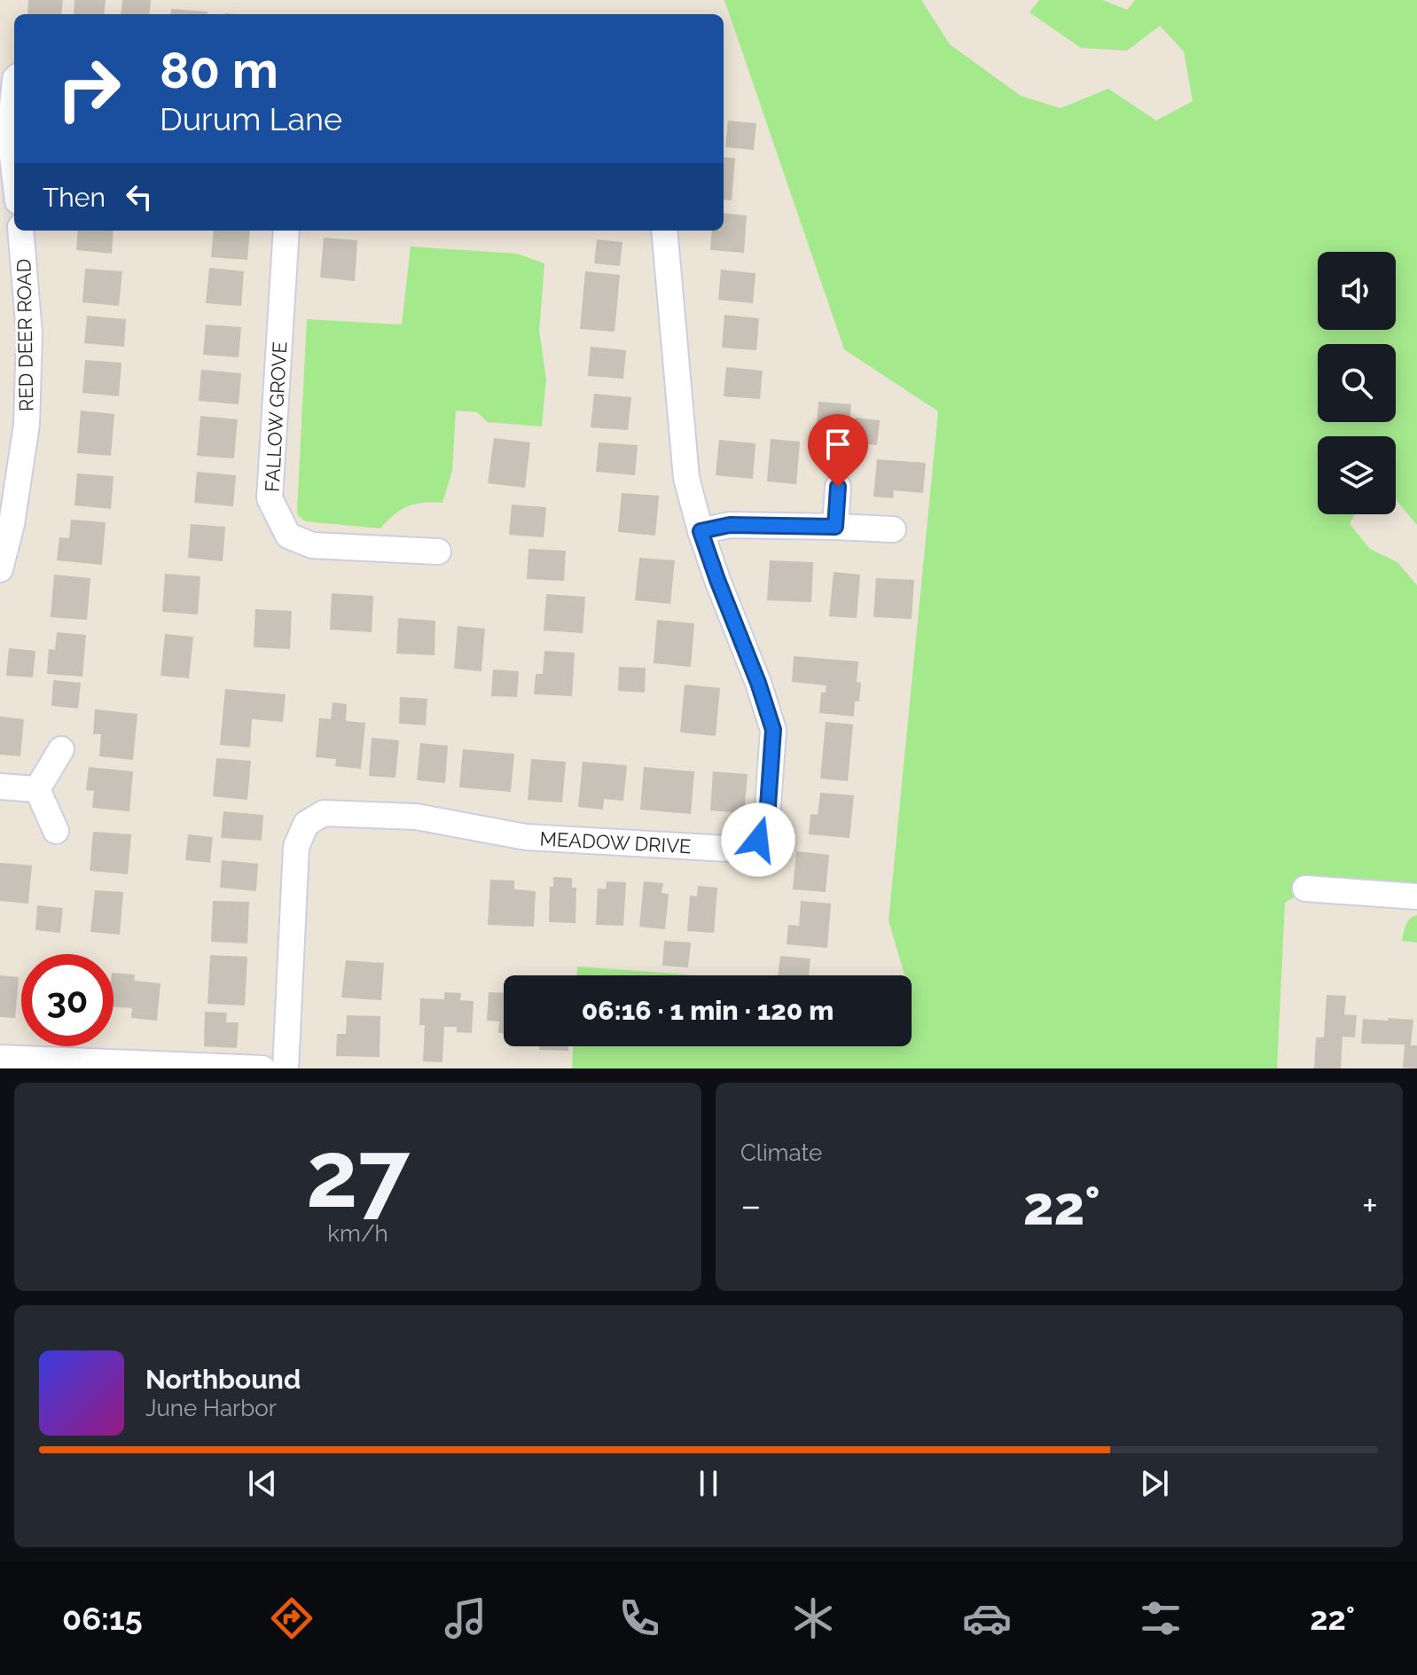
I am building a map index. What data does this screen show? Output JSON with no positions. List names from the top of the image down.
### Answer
{
  "streets": {
    "street": ["RED DEER ROAD", "FALLOW GROVE", "MEADOW DRIVE"]
  },
  "page": {
    "turn": ["80 m", "Durum Lane"],
    "then": "Then",
    "limit": "30",
    "trip": "06:16 · 1 min · 120 m",
    "tile": [
      ["27", "km/h"],
      "Climate"
    ],
    "heat": ["−", "22°", "+"],
    "song": ["Northbound", "June Harbor"],
    "tabs": ["06:15", "22°"]
  }
}
